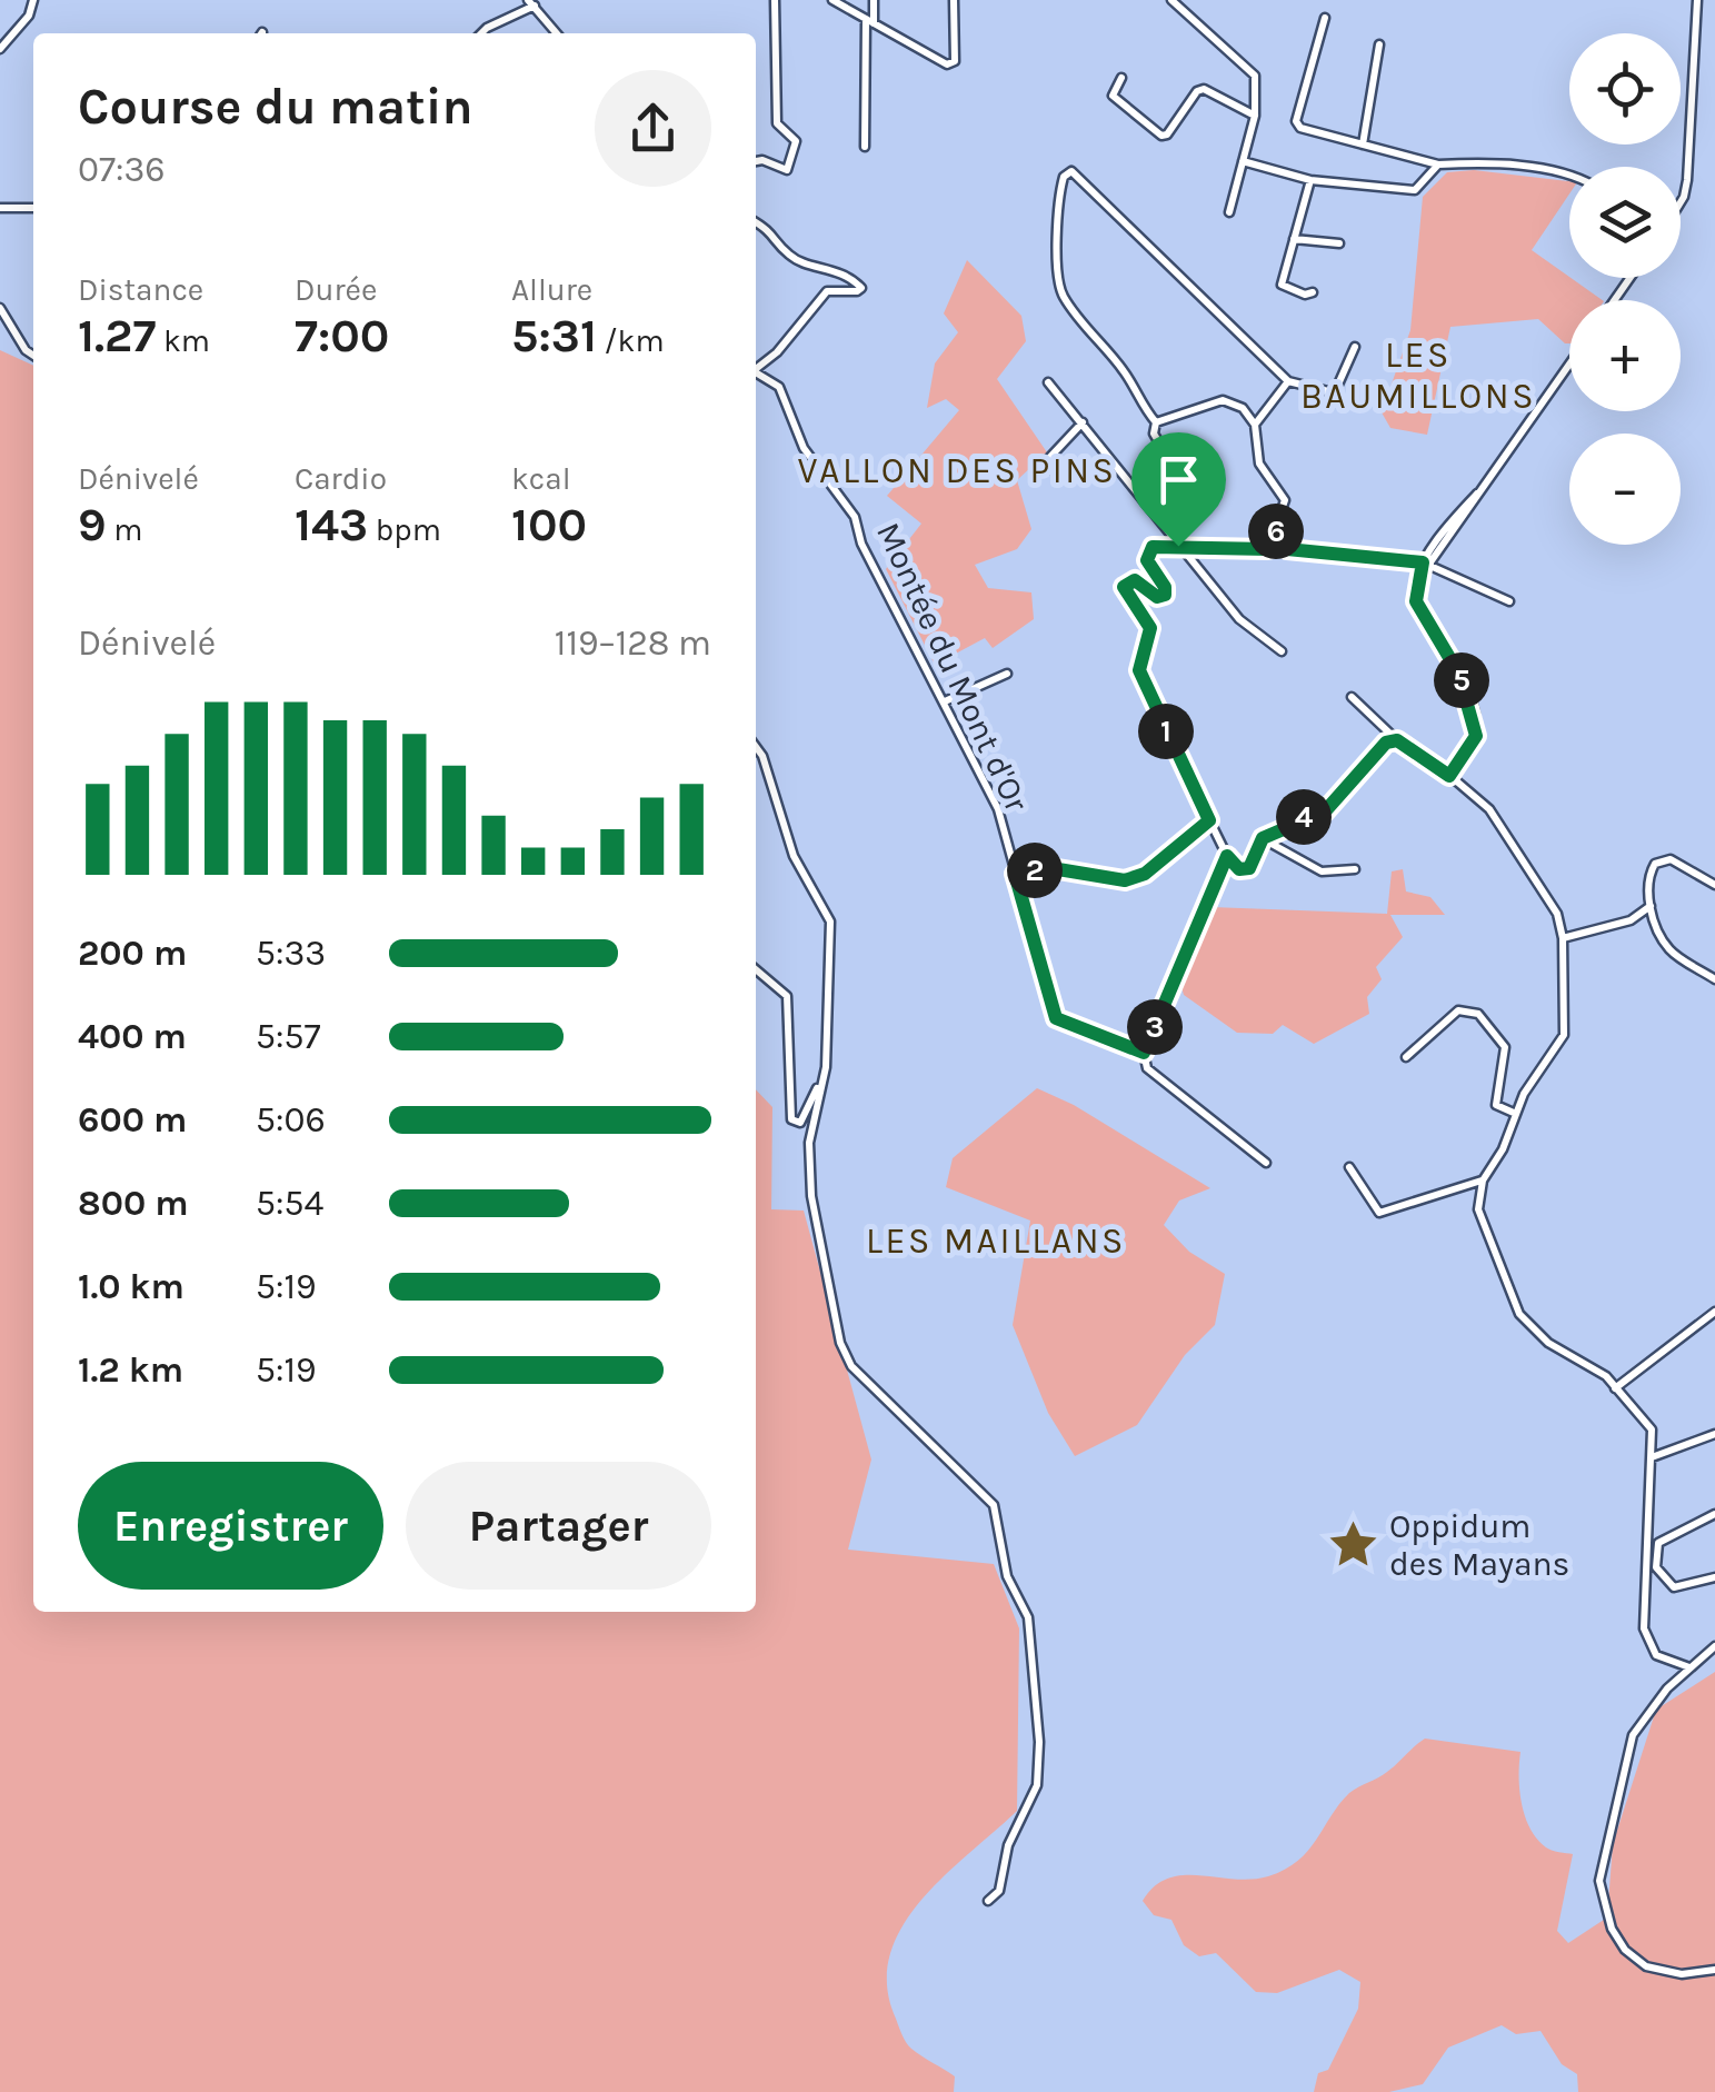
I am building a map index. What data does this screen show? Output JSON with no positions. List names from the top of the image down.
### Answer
{
  "streets": {
    "street": ["Montée du Mont d'Or"]
  },
  "districts": ["LES BAUMILLONS", "VALLON DES PINS", "LES MAILLANS"],
  "places": {
    "place": ["Oppidum des Mayans"]
  },
  "page": {
    "map_buttons": ["+", "−"],
    "heading": ["Course du matin", "07:36"],
    "stats": [
      ["Distance", "1.27 km"],
      ["Durée", "7:00"],
      ["Allure", "5:31 /km"],
      ["Dénivelé", "9 m"],
      ["Cardio", "143 bpm"],
      ["kcal", "100"]
    ],
    "pins": [
      "6",
      "5",
      "1",
      "4",
      "2",
      "3"
    ],
    "chart": ["Dénivelé", "119–128 m"],
    "list": [
      {
        "name": "200 m",
        "note": "5:33"
      },
      {
        "name": "400 m",
        "note": "5:57"
      },
      {
        "name": "600 m",
        "note": "5:06"
      },
      {
        "name": "800 m",
        "note": "5:54"
      },
      {
        "name": "1.0 km",
        "note": "5:19"
      },
      {
        "name": "1.2 km",
        "note": "5:19"
      }
    ],
    "buttons": ["Enregistrer", "Partager"]
  }
}
